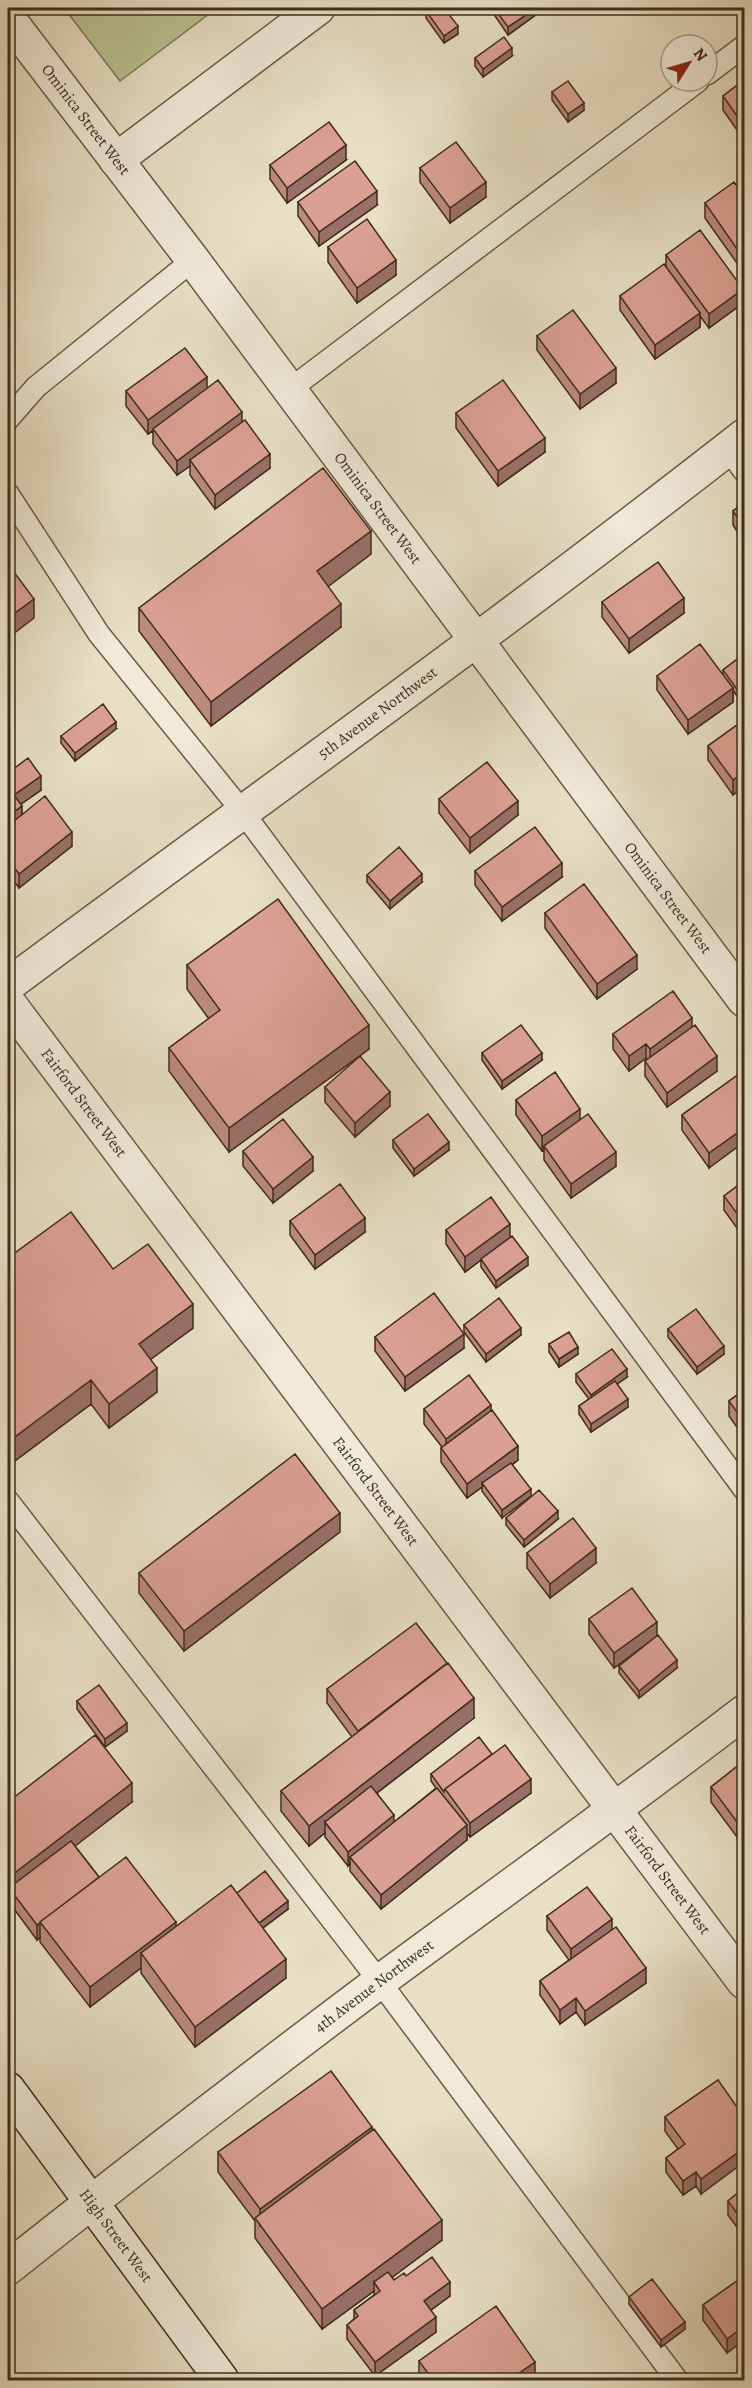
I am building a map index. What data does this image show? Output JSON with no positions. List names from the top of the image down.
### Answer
{
  "streets": {
    "street": [
      "Ominica Street West",
      "5th Avenue Northwest",
      "Fairford Street West",
      "4th Avenue Northwest",
      "High Street West"
    ]
  },
  "crossings": [
    ["Ominica Street West", "5th Avenue Northwest"],
    ["Fairford Street West", "4th Avenue Northwest"],
    ["4th Avenue Northwest", "High Street West"]
  ],
  "north": "top right"
}
